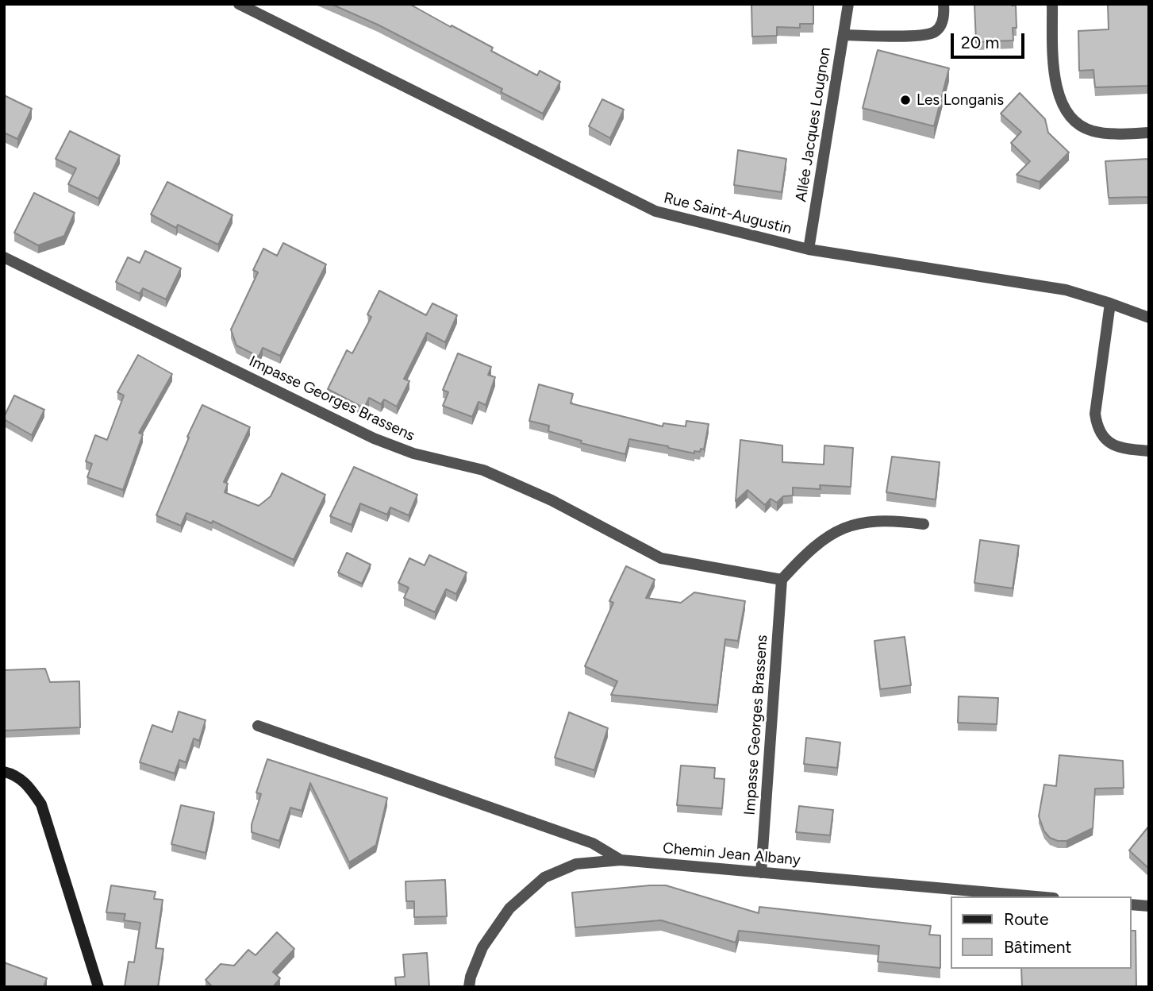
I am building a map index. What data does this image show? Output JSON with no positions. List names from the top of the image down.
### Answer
{
  "streets": {
    "street": [
      "Allée Jacques Lougnon",
      "Rue Saint-Augustin",
      "Impasse Georges Brassens",
      "Chemin Jean Albany"
    ]
  },
  "crossings": [
    ["Allée Jacques Lougnon", "Rue Saint-Augustin"],
    ["Impasse Georges Brassens", "Chemin Jean Albany"]
  ],
  "places": ["Les Longanis"],
  "legend": ["Route", "Bâtiment"],
  "scale_bar": "20 m"
}
